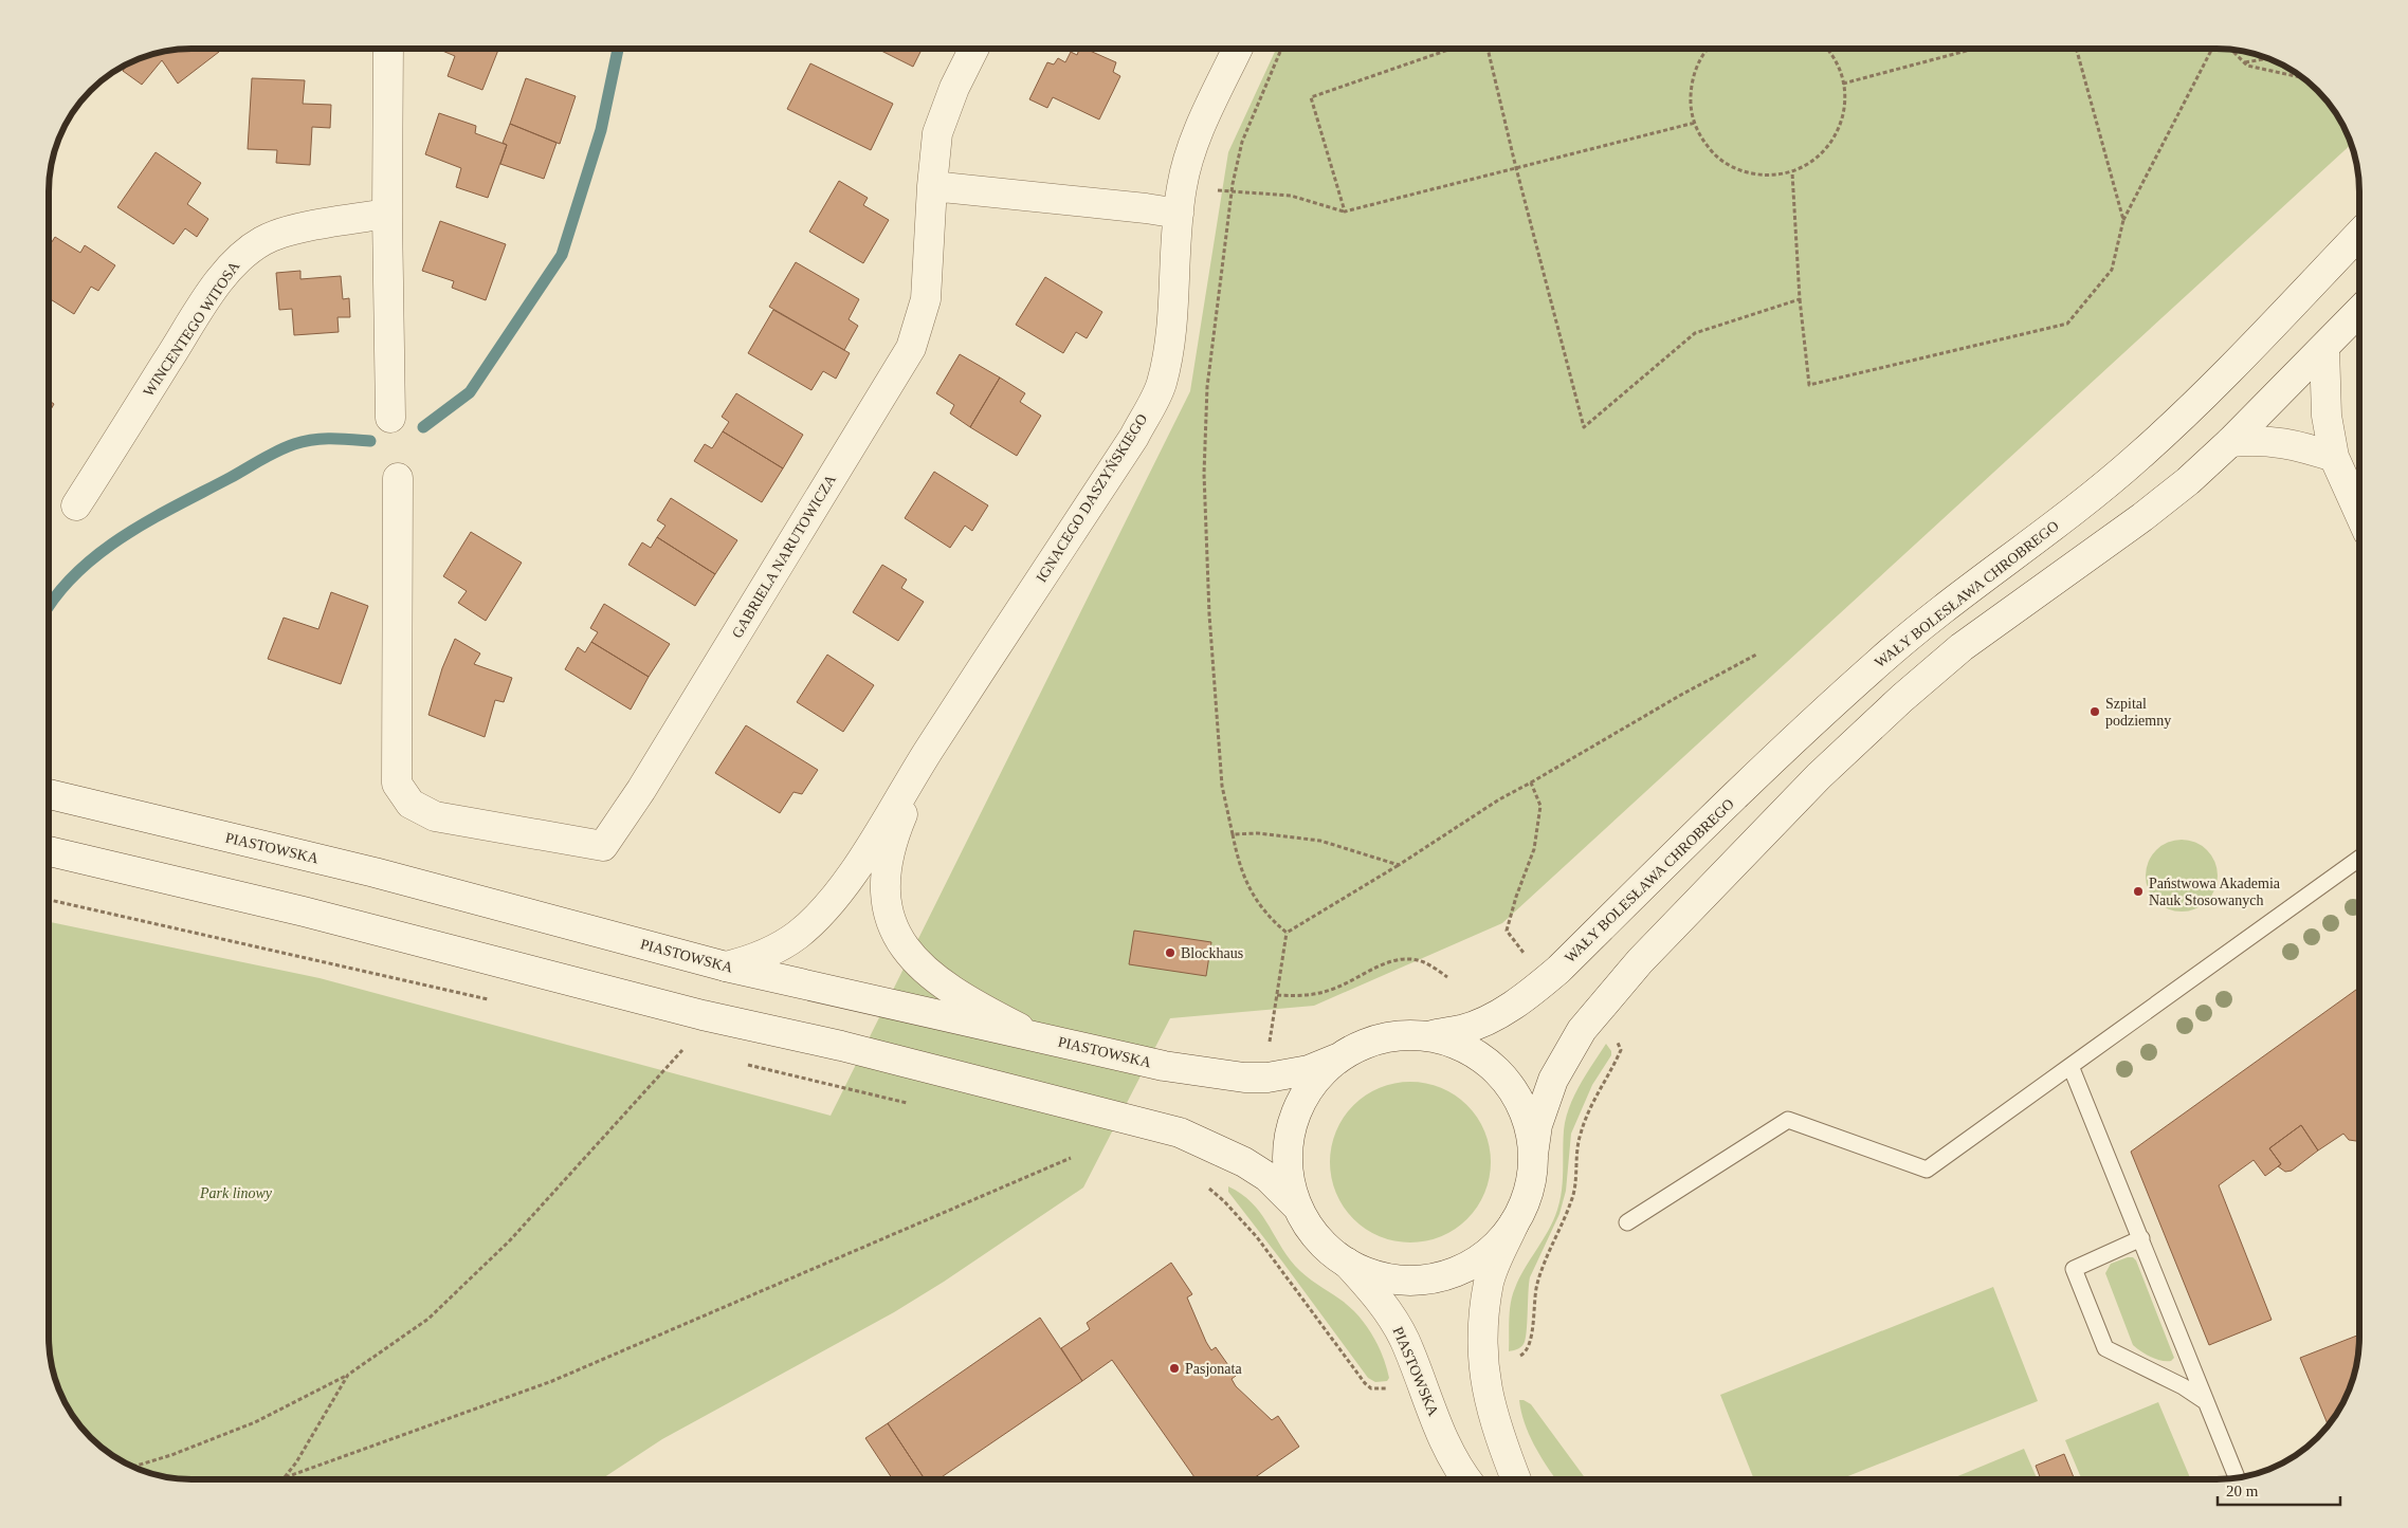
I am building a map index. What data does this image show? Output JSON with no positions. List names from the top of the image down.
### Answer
{
  "streets": {
    "main road": [
      "WINCENTEGO WITOSA",
      "IGNACEGO DASZYŃSKIEGO",
      "GABRIELA NARUTOWICZA",
      "WAŁY BOLESŁAWA CHROBREGO",
      "PIASTOWSKA"
    ]
  },
  "crossings": [
    ["IGNACEGO DASZYŃSKIEGO", "PIASTOWSKA"]
  ],
  "parks": ["Park linowy"],
  "places": [
    "Szpital podziemny",
    "Państwowa Akademia Nauk Stosowanych",
    "Blockhaus",
    "Pasjonata"
  ],
  "scale_bar": "20 m"
}
